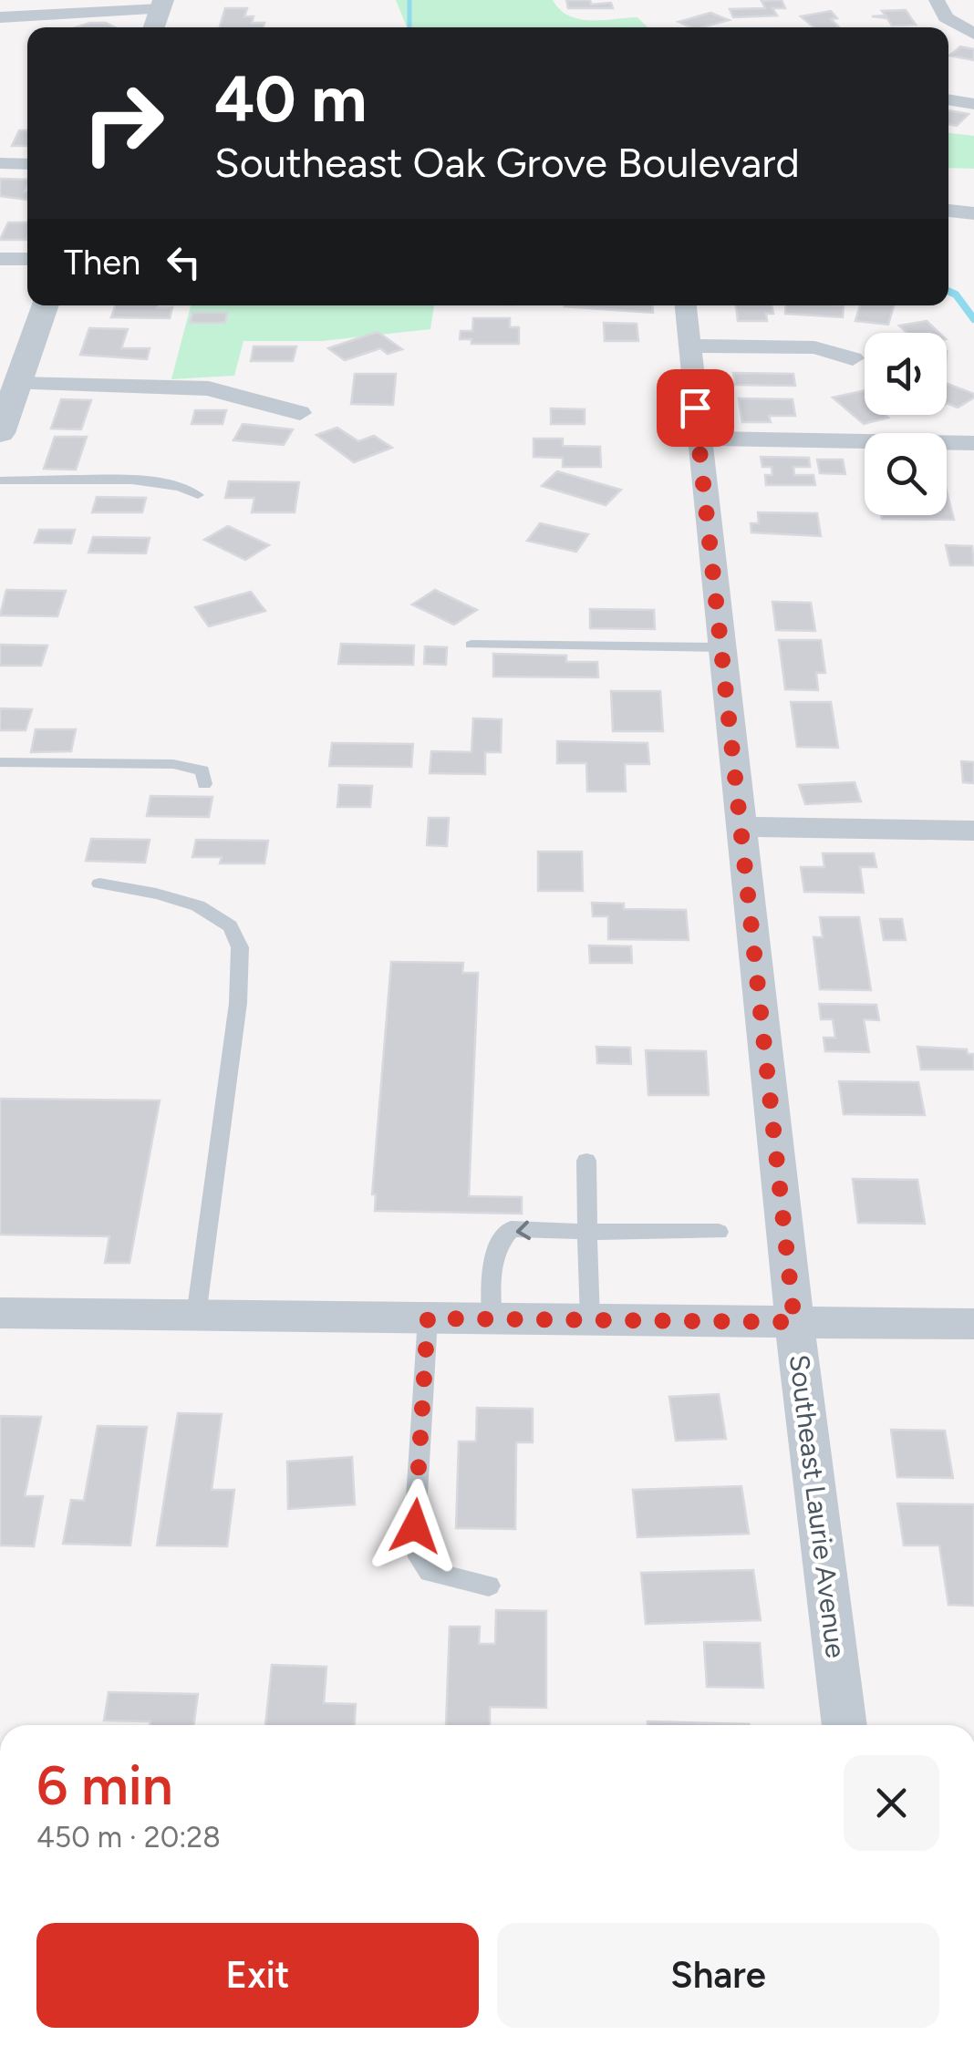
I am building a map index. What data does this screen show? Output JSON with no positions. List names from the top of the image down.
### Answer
{
  "streets": {
    "street": ["Southeast Laurie Avenue"]
  },
  "page": {
    "turn": ["40 m", "Southeast Oak Grove Boulevard"],
    "then": "Then",
    "heading": ["6 min", "450 m · 20:28"],
    "buttons": ["Exit", "Share"]
  }
}
